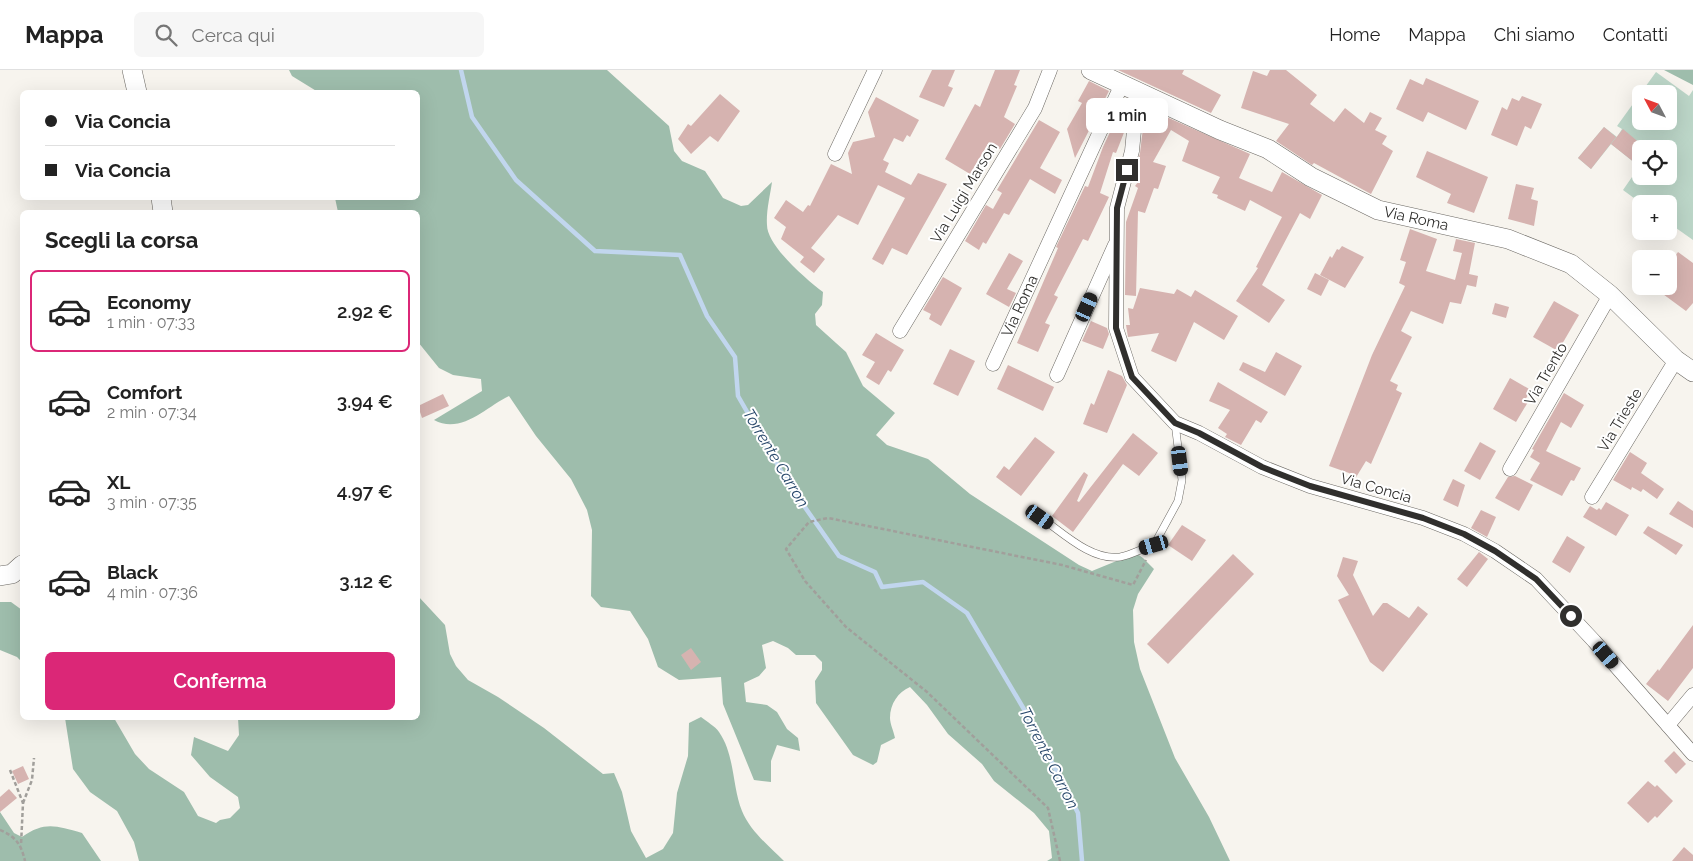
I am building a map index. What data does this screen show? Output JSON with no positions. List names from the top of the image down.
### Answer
{
  "streets": {
    "main road": ["Via Roma"],
    "street": [
      "Via Luigi Marson",
      "Via Trento",
      "Via Trieste",
      "Via Concia"
    ]
  },
  "crossings": [
    ["Via Roma", "Via Trento"],
    ["Via Roma", "Via Trieste"],
    ["Via Roma", "Via Concia"]
  ],
  "water": ["Torrente Carron"],
  "north": "top left",
  "page": {
    "header": "Mappa",
    "search": "Cerca qui",
    "nav": [
      "Home",
      "Mappa",
      "Chi siamo",
      "Contatti"
    ],
    "map_buttons": ["+", "−"],
    "banner": ["Via Concia", "Via Concia"],
    "bubble": "1 min",
    "heading": "Scegli la corsa",
    "list": [
      {
        "name": "Economy",
        "note": "1 min · 07:33",
        "value": "2.92 €"
      },
      {
        "name": "Comfort",
        "note": "2 min · 07:34",
        "value": "3.94 €"
      },
      {
        "name": "XL",
        "note": "3 min · 07:35",
        "value": "4.97 €"
      },
      {
        "name": "Black",
        "note": "4 min · 07:36",
        "value": "3.12 €"
      }
    ],
    "buttons": "Conferma"
  }
}
